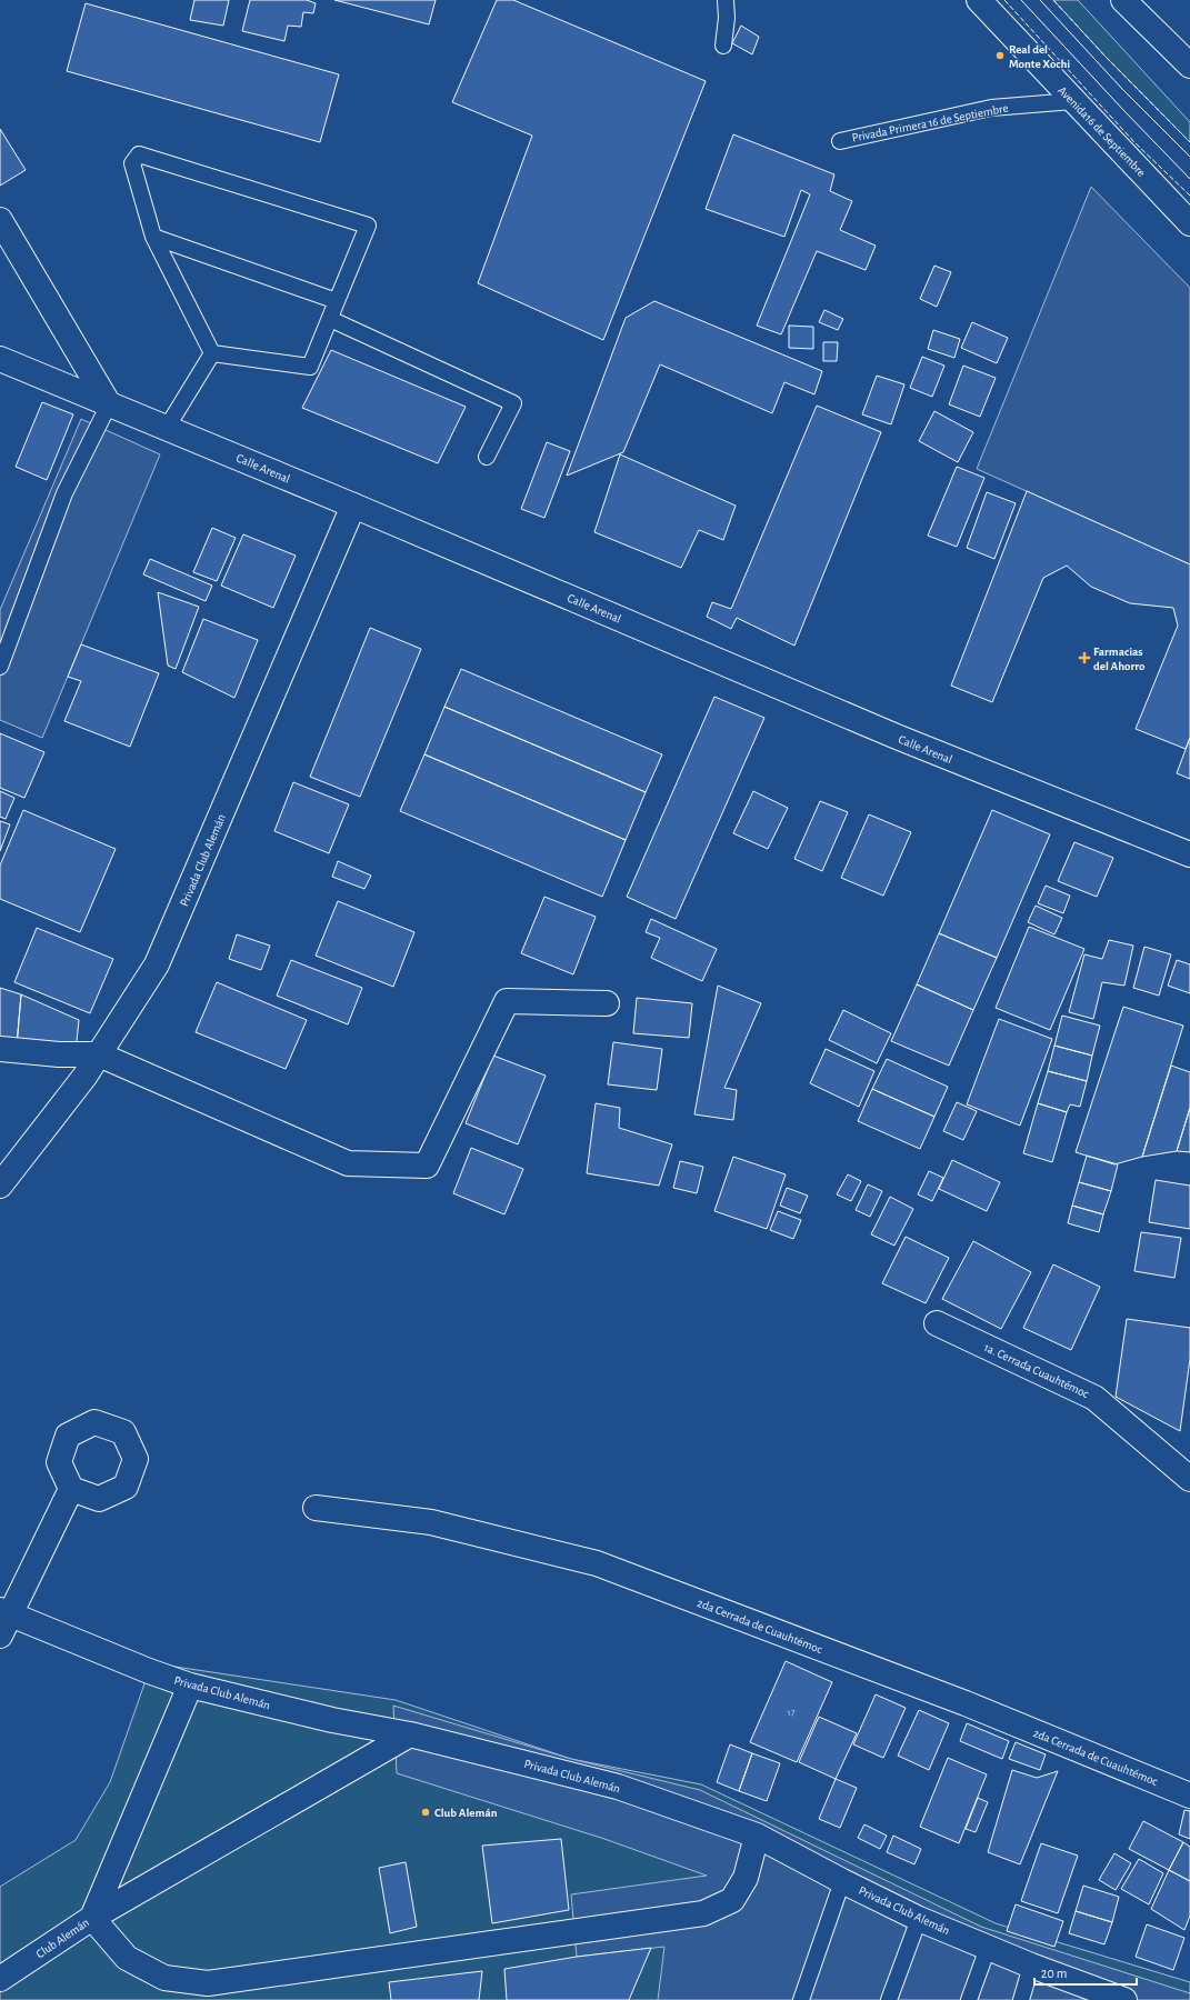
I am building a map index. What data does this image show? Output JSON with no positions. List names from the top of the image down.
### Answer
{
  "streets": {
    "street": [
      "Avenida16 de Septiembre",
      "Calle Arenal",
      "Privada Club Alemán",
      "1a. Cerrada Cuauhtémoc",
      "2da Cerrada de Cuauhtémoc",
      "Club Alemán"
    ],
    "lane": ["Privada Primera 16 de Septiembre"]
  },
  "crossings": [
    ["Privada Primera 16 de Septiembre", "Avenida16 de Septiembre"],
    ["Calle Arenal", "Privada Club Alemán"],
    ["Privada Club Alemán", "Club Alemán"]
  ],
  "places": {
    "other": ["Real del Monte Xochi", "Club Alemán"],
    "health": ["Farmacias del Ahorro"]
  },
  "house_numbers": ["17"],
  "scale_bar": "20 m"
}
